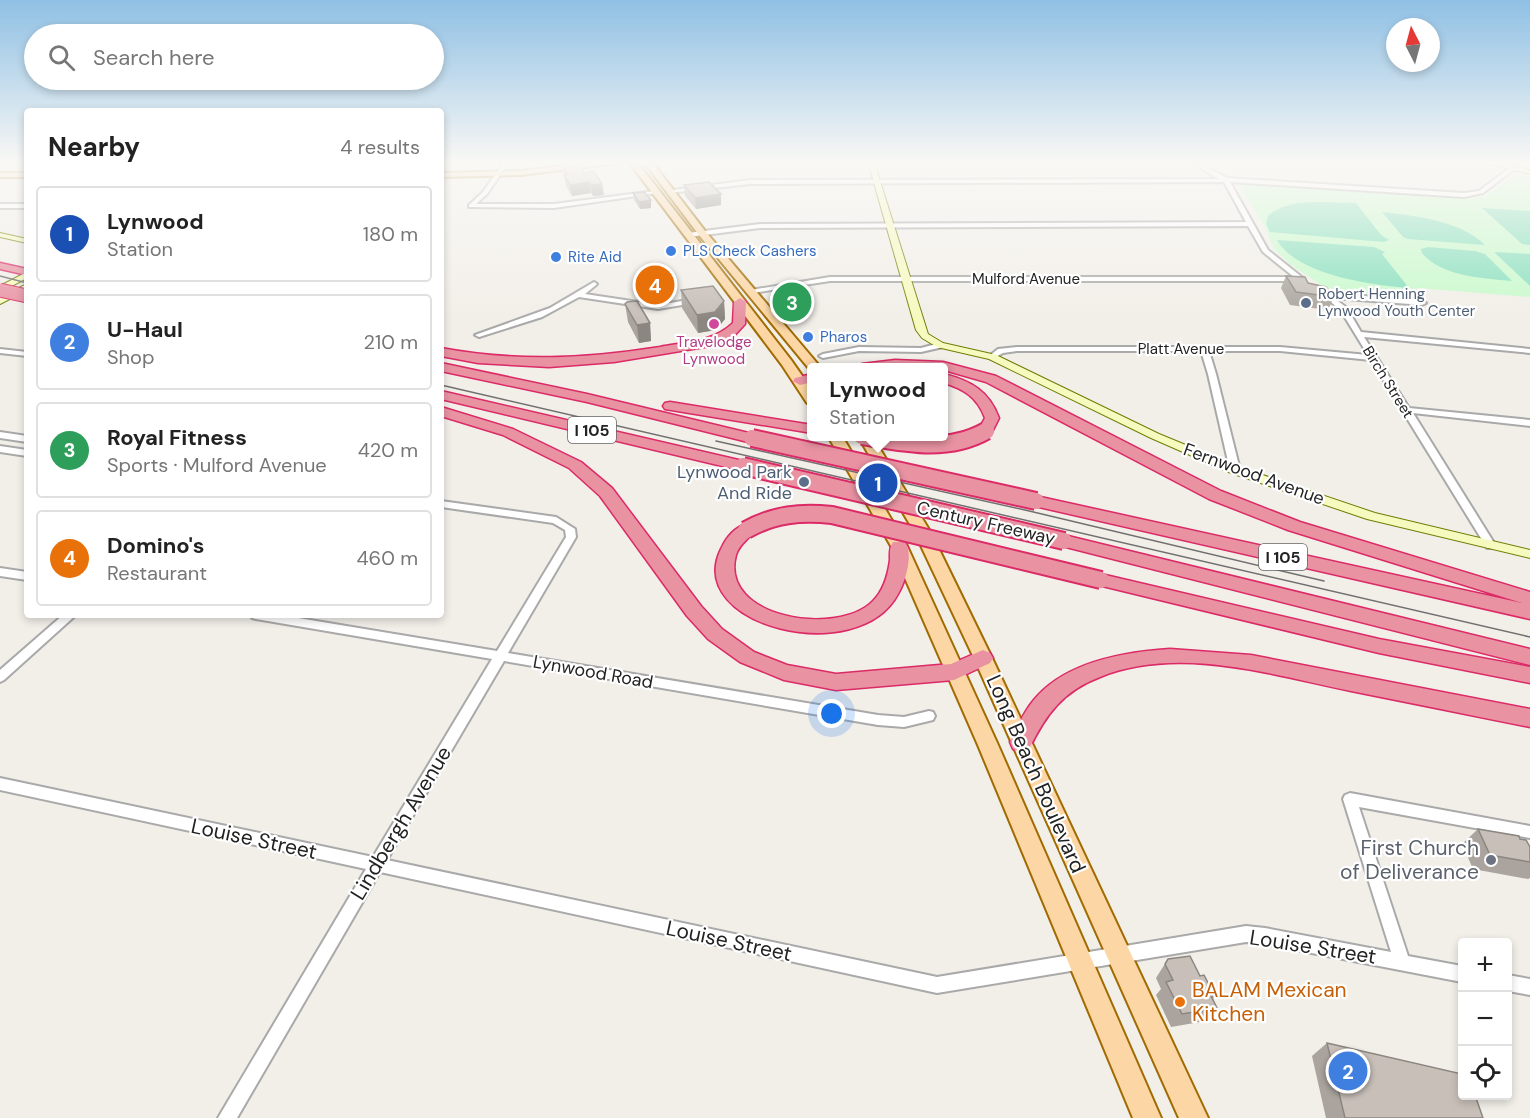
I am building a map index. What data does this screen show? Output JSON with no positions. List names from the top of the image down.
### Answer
{
  "streets": {
    "highway": ["I 105", "Century Freeway"],
    "main road": ["Long Beach Boulevard"],
    "street": [
      "Mulford Avenue",
      "Platt Avenue",
      "Birch Street",
      "Fernwood Avenue",
      "Lynwood Road",
      "Lindbergh Avenue",
      "Louise Street"
    ]
  },
  "crossings": [
    ["Platt Avenue", "Birch Street"],
    ["Platt Avenue", "Fernwood Avenue"],
    ["Birch Street", "Fernwood Avenue"],
    ["Lynwood Road", "Lindbergh Avenue"],
    ["Long Beach Boulevard", "Louise Street"],
    ["Lindbergh Avenue", "Louise Street"]
  ],
  "places": [
    "PLS Check Cashers",
    "Rite Aid",
    "Robert Henning Lynwood Youth Center",
    "Travelodge Lynwood",
    "Pharos",
    "Lynwood Park And Ride",
    "First Church of Deliverance",
    "BALAM Mexican Kitchen"
  ],
  "north": "top",
  "page": {
    "search": "Search here",
    "heading": ["Nearby", "4 results"],
    "list": [
      {
        "mark": "1",
        "name": "Lynwood",
        "note": "Station",
        "value": "180 m"
      },
      {
        "mark": "2",
        "name": "U-Haul",
        "note": "Shop",
        "value": "210 m"
      },
      {
        "mark": "3",
        "name": "Royal Fitness",
        "note": "Sports · Mulford Avenue",
        "value": "420 m"
      },
      {
        "mark": "4",
        "name": "Domino's",
        "note": "Restaurant",
        "value": "460 m"
      }
    ],
    "pins": [
      "4",
      "3",
      "1",
      "2"
    ],
    "popup": ["Lynwood", "Station"],
    "map_buttons": ["+", "−"]
  }
}
